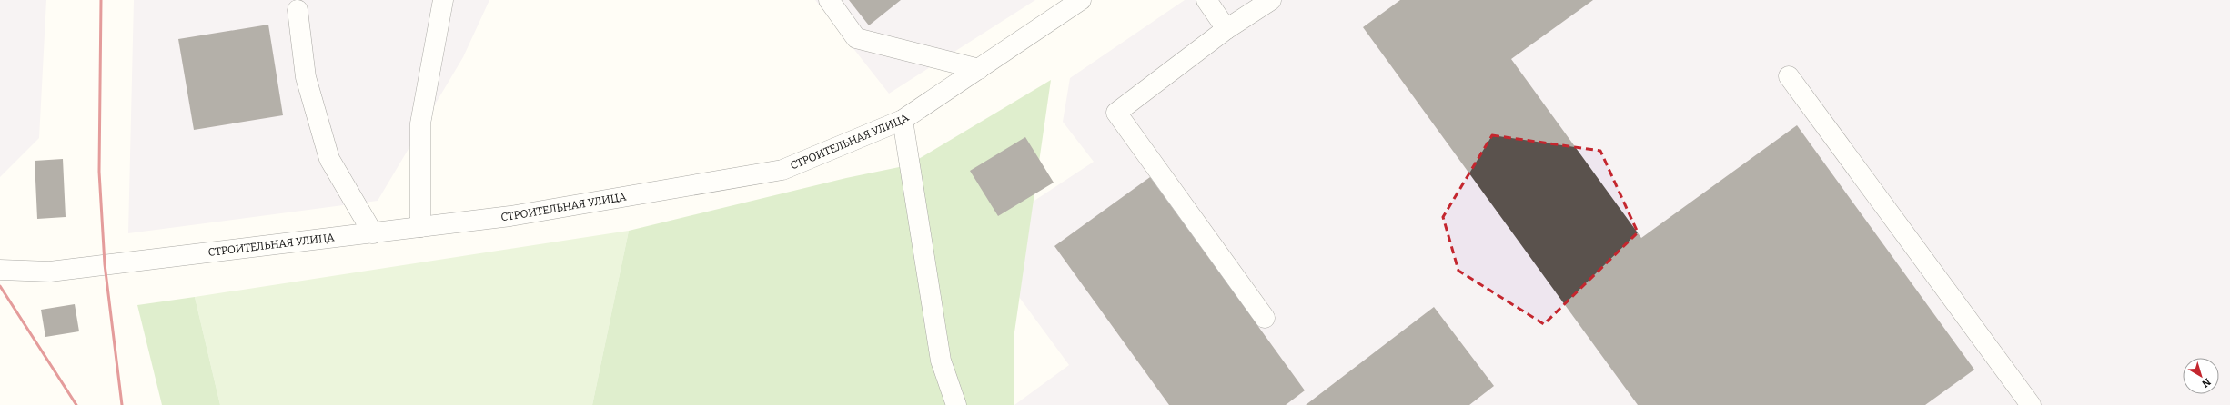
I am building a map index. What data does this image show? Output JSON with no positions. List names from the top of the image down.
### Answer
{
  "streets": {
    "street": ["СТРОИТЕЛЬНАЯ УЛИЦА"]
  },
  "north": "bottom right"
}
